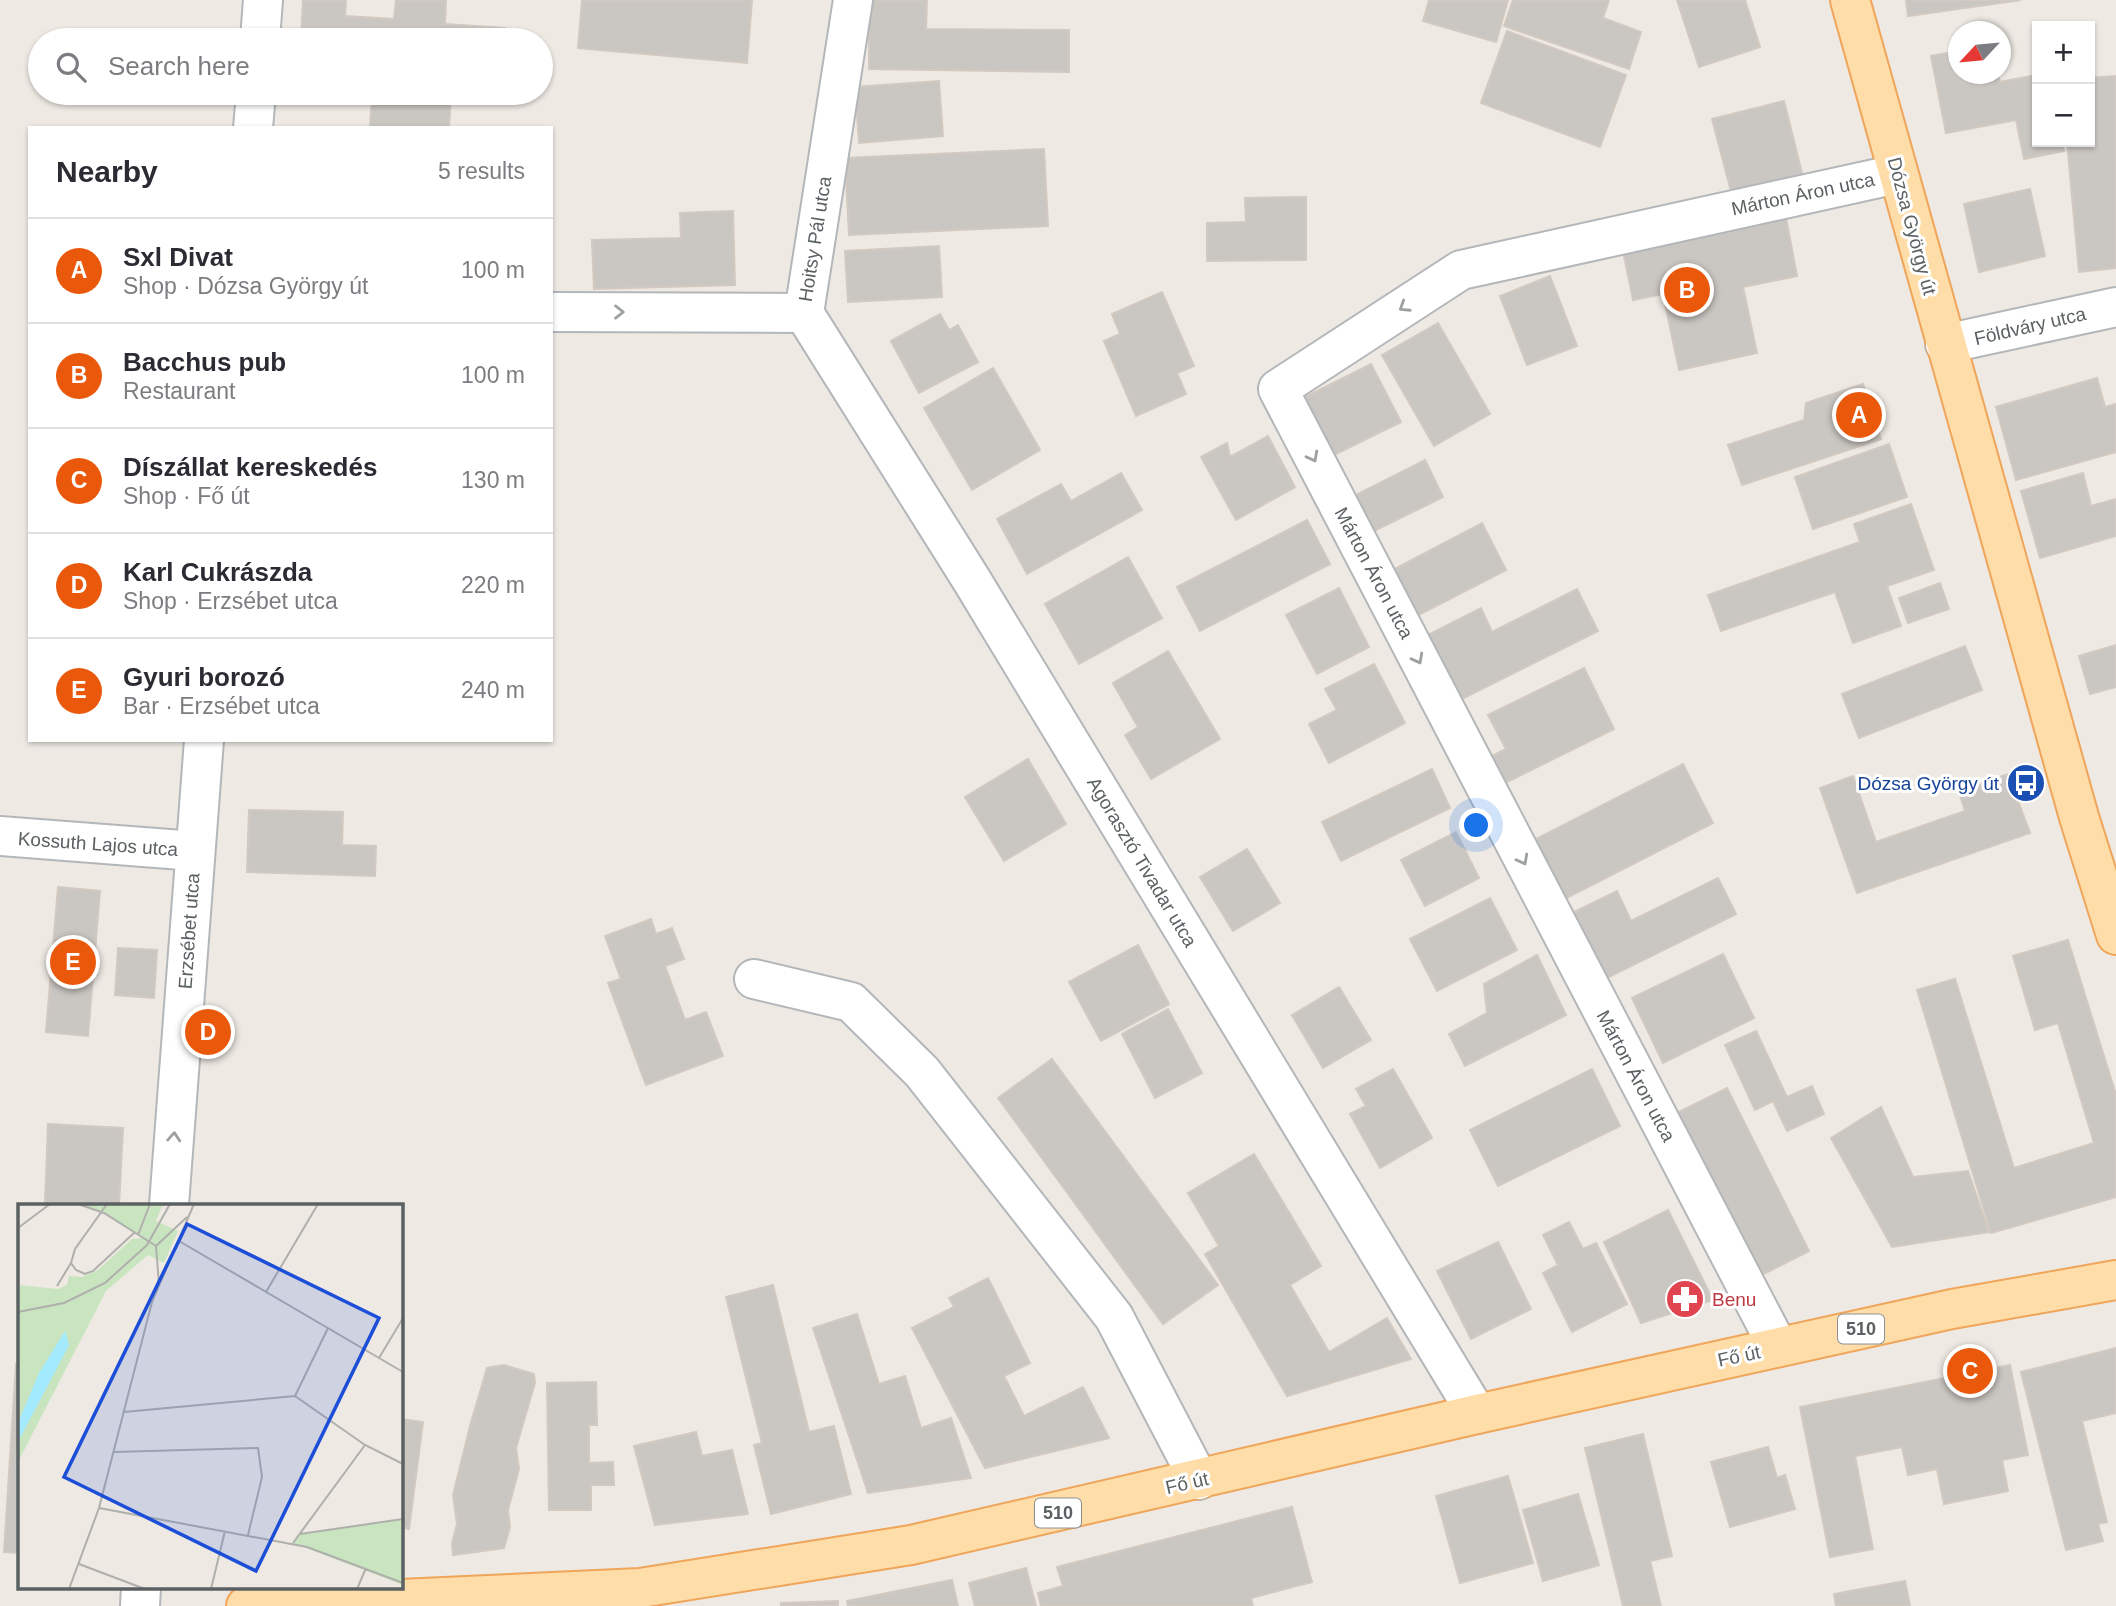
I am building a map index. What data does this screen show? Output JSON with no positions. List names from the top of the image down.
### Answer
{
  "streets": {
    "main road": ["Dózsa György út", "510", "Fő út"],
    "street": [
      "Márton Áron utca",
      "Hoitsy Pál utca",
      "Földváry utca",
      "Kossuth Lajos utca",
      "Agorasztó Tivadar utca",
      "Erzsébet utca"
    ]
  },
  "crossings": [
    ["Márton Áron utca", "Dózsa György út"],
    ["Márton Áron utca", "Fő út"],
    ["Dózsa György út", "Földváry utca"],
    ["Hoitsy Pál utca", "Agorasztó Tivadar utca"],
    ["Kossuth Lajos utca", "Erzsébet utca"],
    ["Agorasztó Tivadar utca", "Fő út"]
  ],
  "one_way": ["Hoitsy Pál utca", "Erzsébet utca"],
  "places": {
    "bus stop": ["Dózsa György út"],
    "pharmacy": ["Benu"]
  },
  "north": "bottom left",
  "page": {
    "map_buttons": ["+", "−"],
    "search": "Search here",
    "heading": ["Nearby", "5 results"],
    "list": [
      {
        "mark": "A",
        "name": "Sxl Divat",
        "note": "Shop · Dózsa György út",
        "value": "100 m"
      },
      {
        "mark": "B",
        "name": "Bacchus pub",
        "note": "Restaurant",
        "value": "100 m"
      },
      {
        "mark": "C",
        "name": "Díszállat kereskedés",
        "note": "Shop · Fő út",
        "value": "130 m"
      },
      {
        "mark": "D",
        "name": "Karl Cukrászda",
        "note": "Shop · Erzsébet utca",
        "value": "220 m"
      },
      {
        "mark": "E",
        "name": "Gyuri borozó",
        "note": "Bar · Erzsébet utca",
        "value": "240 m"
      }
    ],
    "pins": [
      "B",
      "A",
      "E",
      "D",
      "C"
    ]
  }
}
